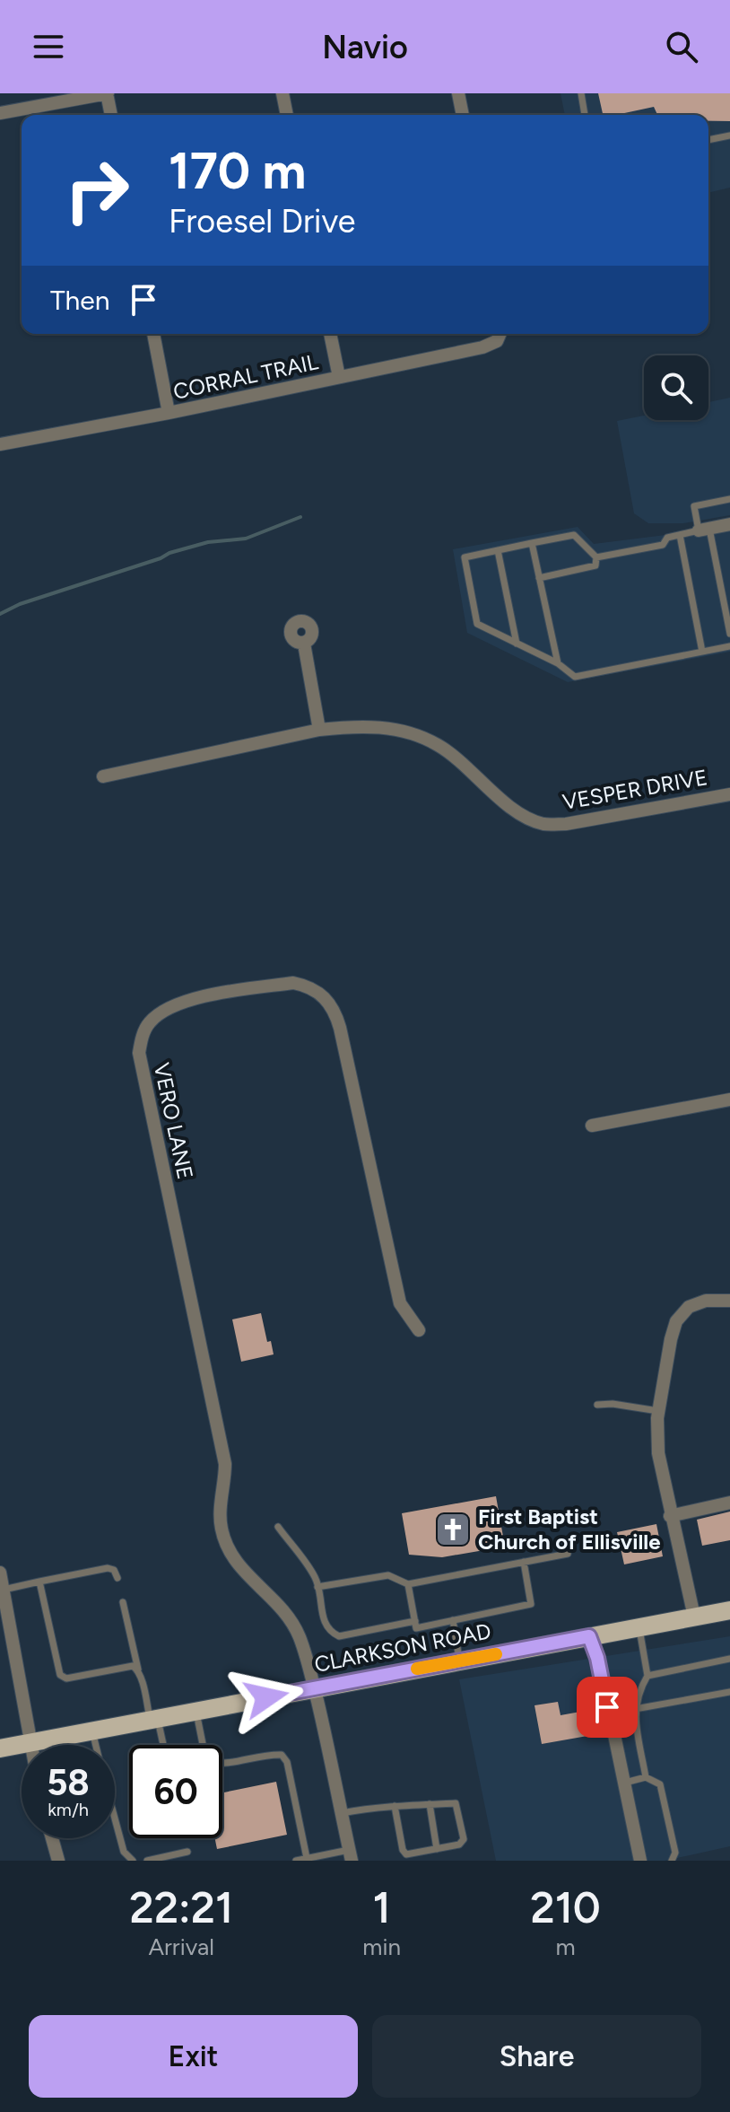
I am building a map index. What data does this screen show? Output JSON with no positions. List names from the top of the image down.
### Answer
{
  "streets": {
    "main road": ["CLARKSON ROAD"],
    "street": ["CORRAL TRAIL", "VESPER DRIVE", "VERO LANE"]
  },
  "crossings": [
    ["VERO LANE", "CLARKSON ROAD"]
  ],
  "places": {
    "church": ["First Baptist Church of Ellisville"]
  },
  "page": {
    "header": "Navio",
    "turn": ["170 m", "Froesel Drive"],
    "then": "Then",
    "speed": "58 km/h",
    "limit": "60",
    "eta": [
      "22:21",
      "Arrival",
      "1",
      "min",
      "210",
      "m"
    ],
    "buttons": ["Exit", "Share"]
  }
}
